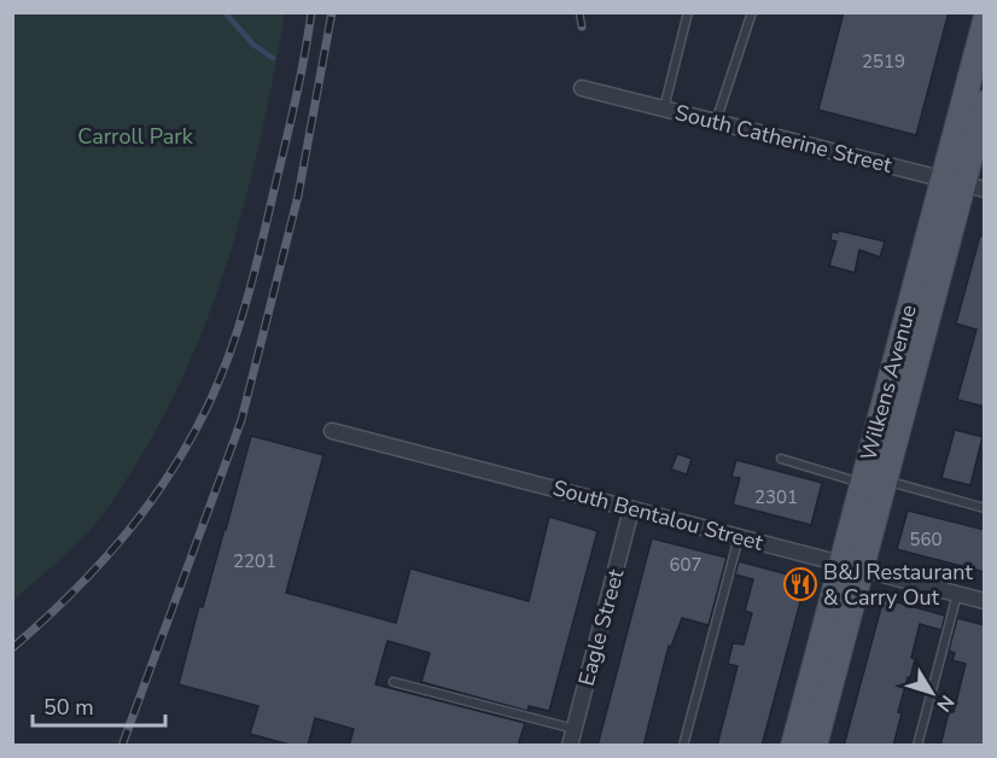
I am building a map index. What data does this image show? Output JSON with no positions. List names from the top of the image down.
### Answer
{
  "streets": {
    "main road": ["Wilkens Avenue"],
    "street": ["South Catherine Street", "South Bentalou Street", "Eagle Street"]
  },
  "crossings": [
    ["South Catherine Street", "Wilkens Avenue"],
    ["Wilkens Avenue", "South Bentalou Street"],
    ["South Bentalou Street", "Eagle Street"]
  ],
  "parks": ["Carroll Park"],
  "places": {
    "restaurant": ["B&J Restaurant & Carry Out"]
  },
  "house_numbers": [
    "2519",
    "2301",
    "560",
    "2201",
    "607"
  ],
  "scale_bar": "50 m",
  "north": "bottom right"
}
